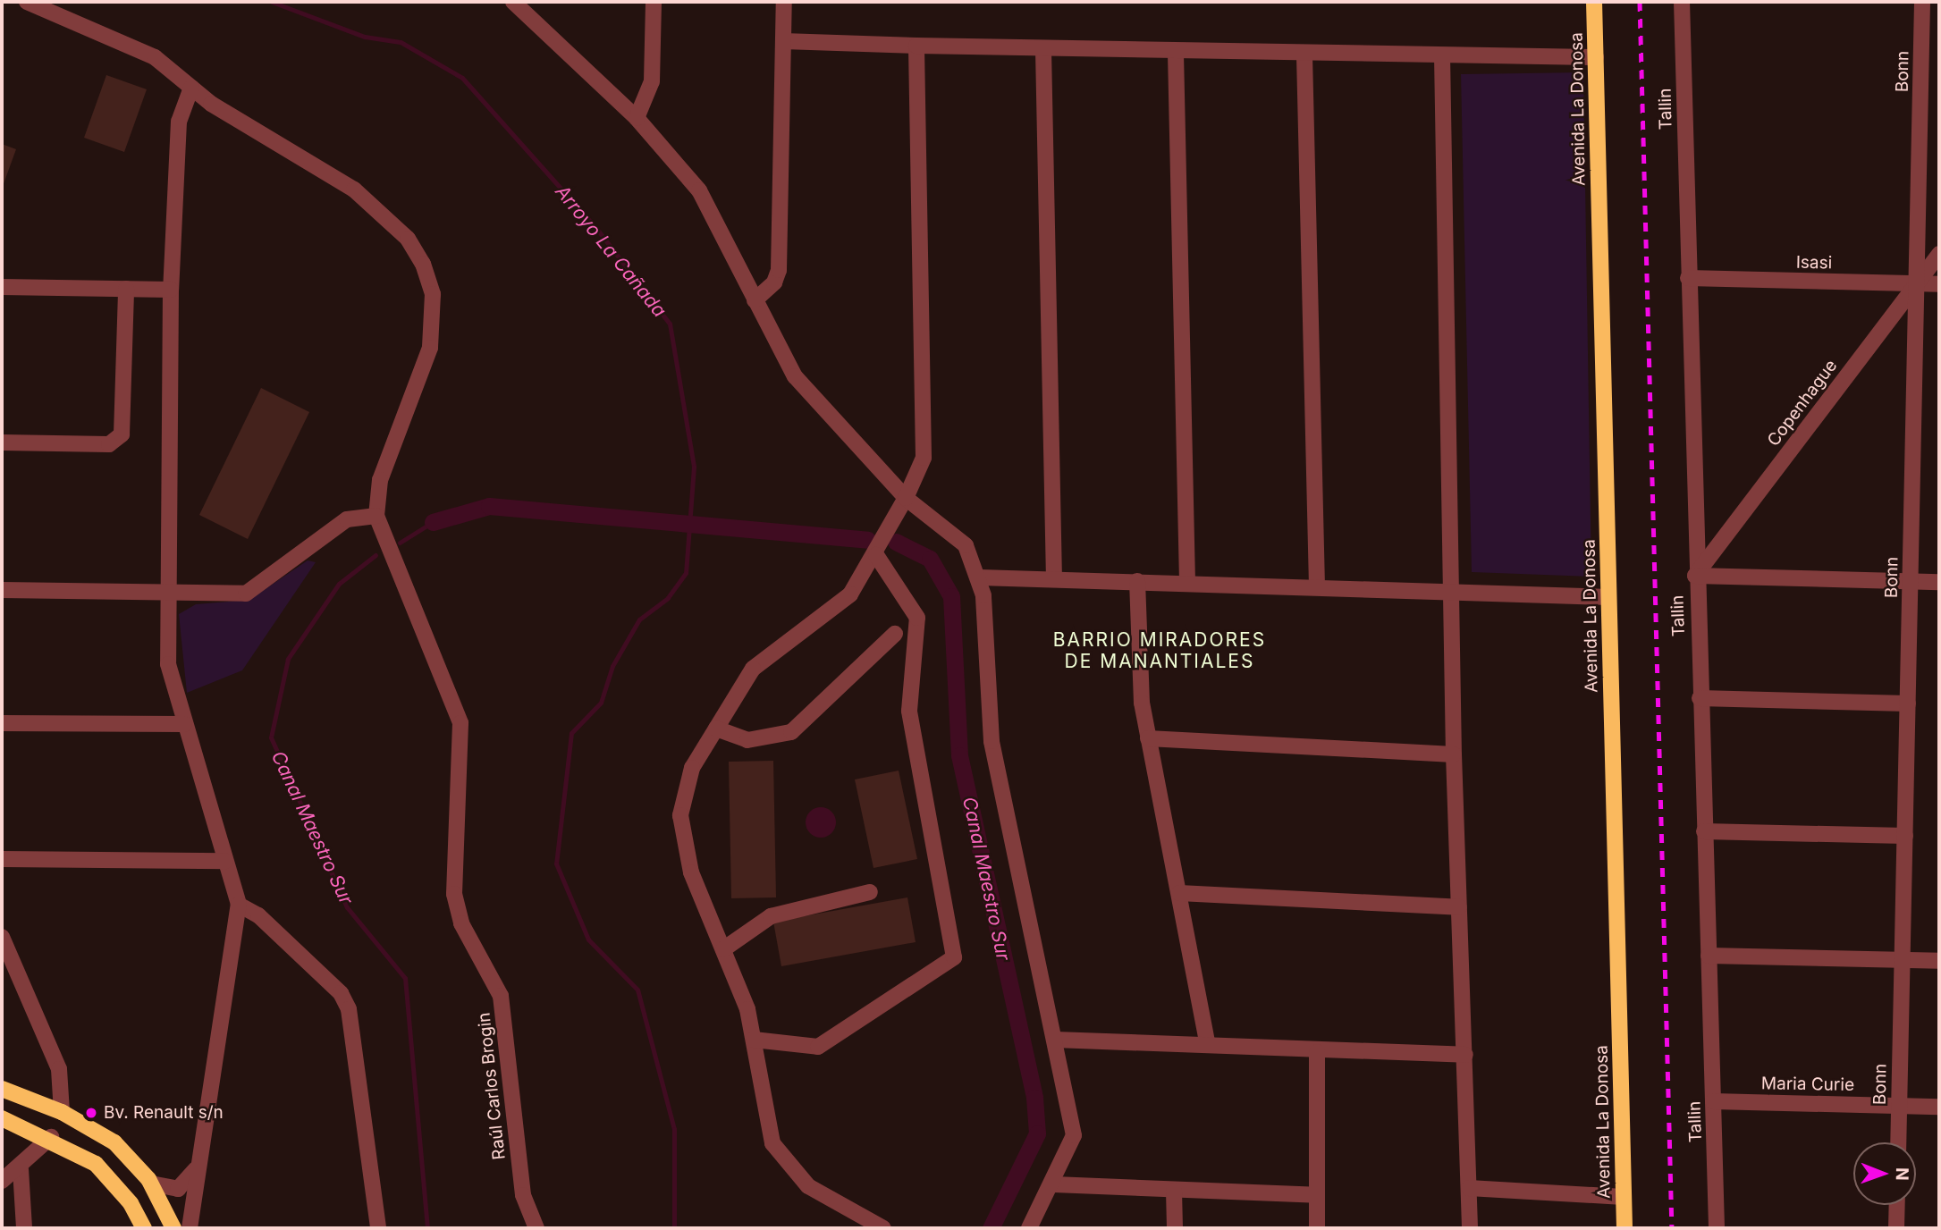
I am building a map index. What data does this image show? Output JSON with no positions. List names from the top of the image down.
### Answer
{
  "streets": {
    "main road": ["Avenida La Donosa"],
    "street": [
      "Bonn",
      "Tallin",
      "Isasi",
      "Copenhague",
      "Maria Curie",
      "Raúl Carlos Brogin"
    ]
  },
  "crossings": [
    ["Bonn", "Isasi"],
    ["Bonn", "Copenhague"],
    ["Bonn", "Maria Curie"],
    ["Tallin", "Isasi"],
    ["Tallin", "Copenhague"],
    ["Tallin", "Maria Curie"],
    ["Isasi", "Copenhague"]
  ],
  "districts": ["BARRIO MIRADORES DE MANANTIALES"],
  "water": ["Arroyo La Cañada", "Canal Maestro Sur"],
  "places": ["Bv. Renault s/n"],
  "north": "right"
}
